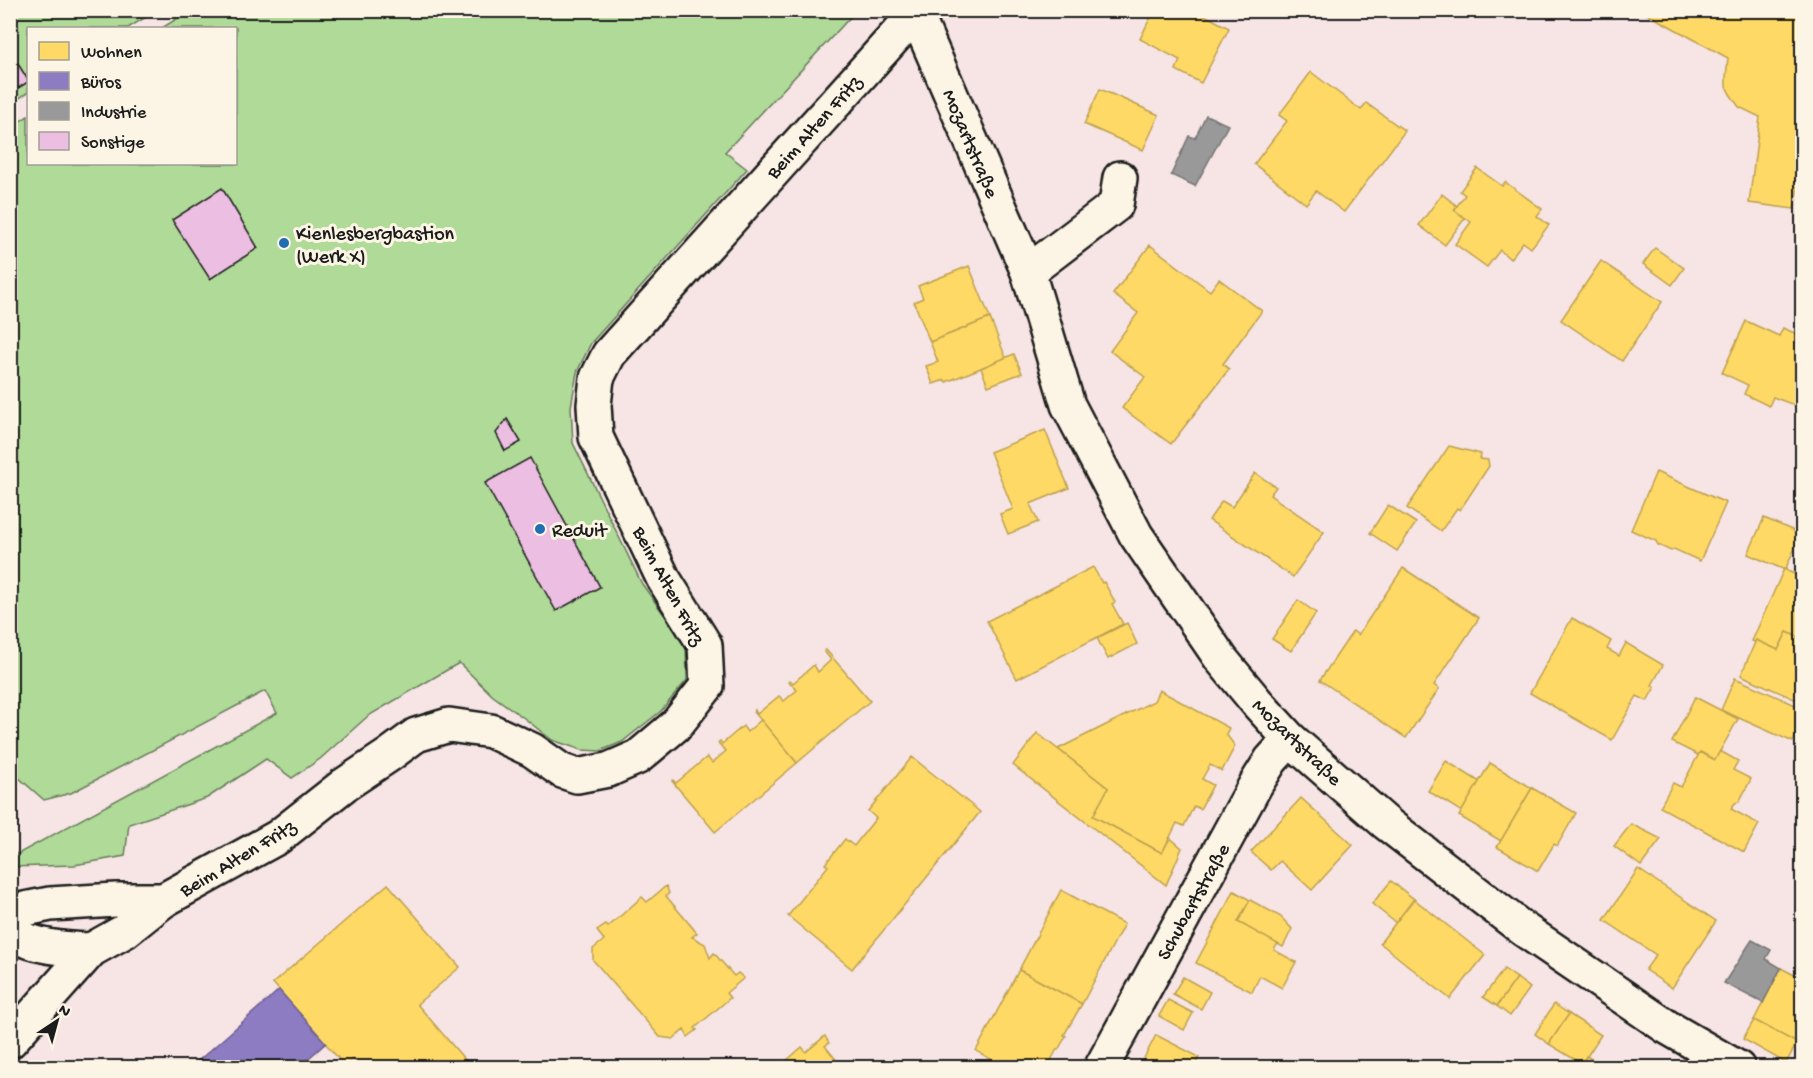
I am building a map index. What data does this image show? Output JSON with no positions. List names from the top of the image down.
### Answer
{
  "streets": {
    "street": ["Beim Alten Fritz", "Mozartstraße", "Schubartstraße"]
  },
  "crossings": [
    ["Beim Alten Fritz", "Mozartstraße"],
    ["Mozartstraße", "Schubartstraße"]
  ],
  "places": ["Kienlesbergbastion (Werk X)", "Reduit"],
  "legend": [
    "Wohnen",
    "Büros",
    "Industrie",
    "Sonstige"
  ],
  "north": "top right"
}
